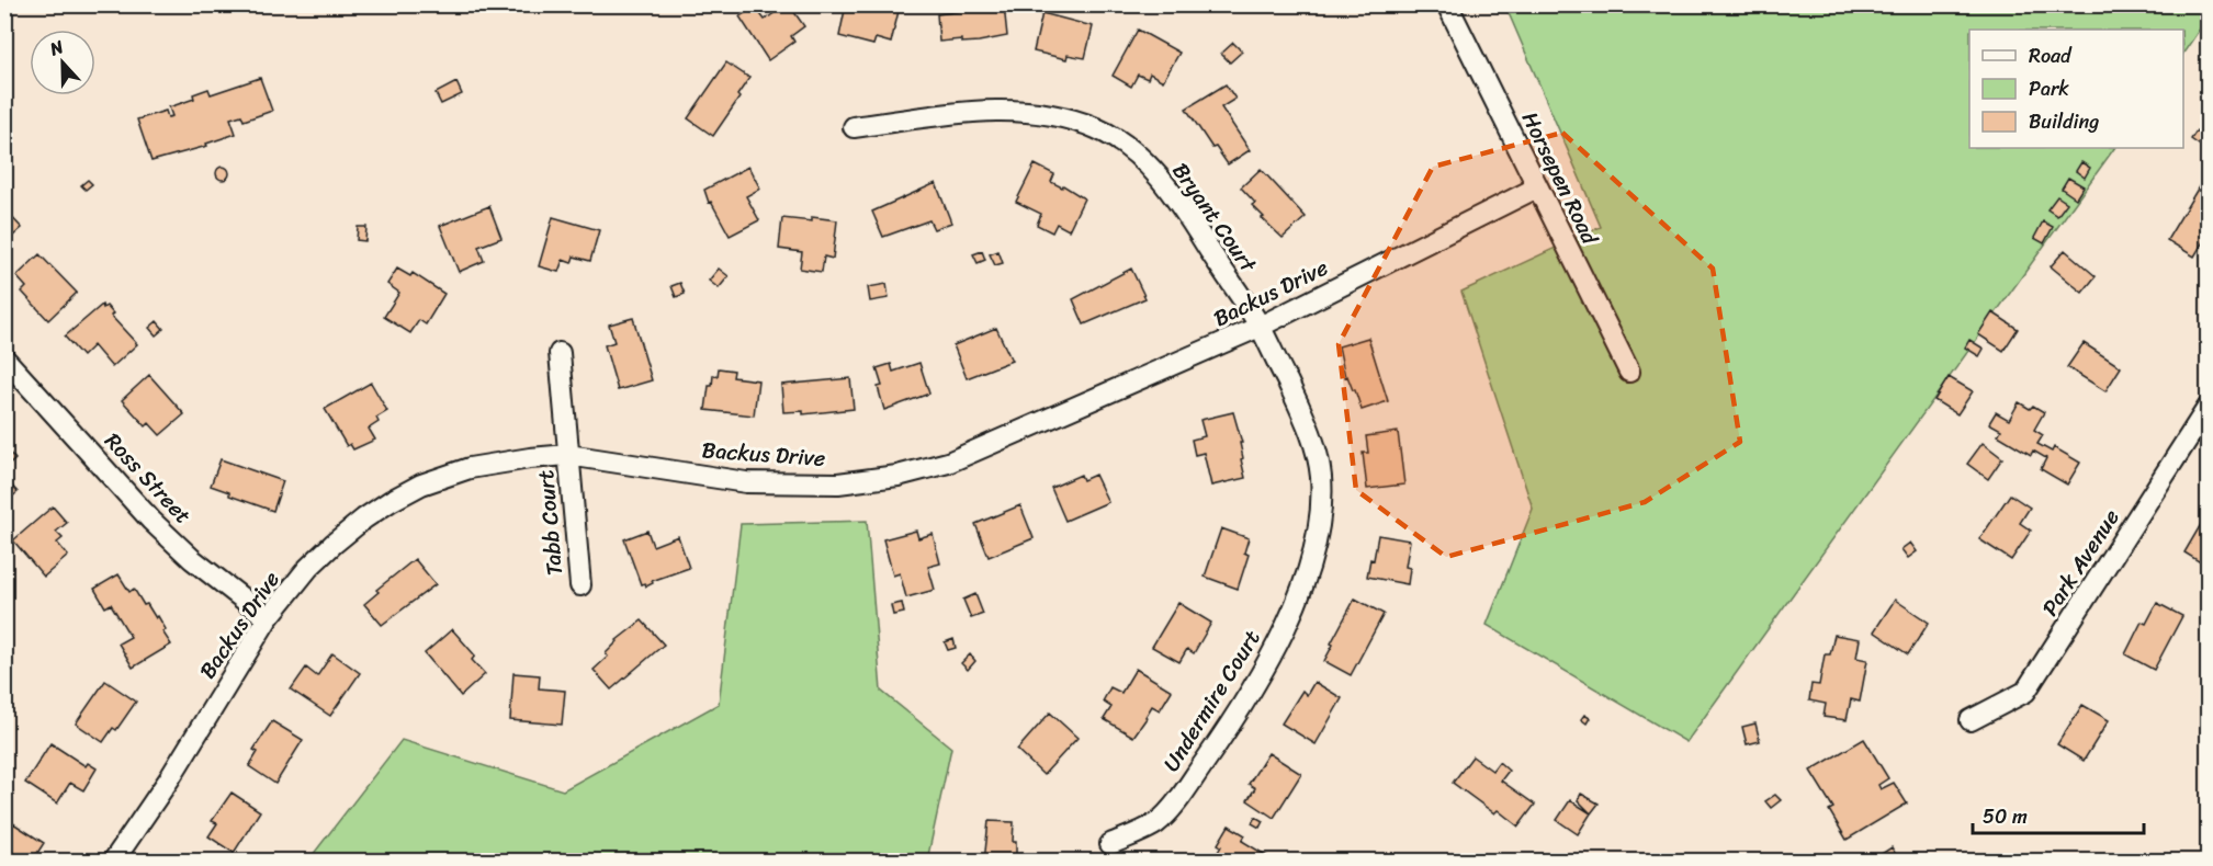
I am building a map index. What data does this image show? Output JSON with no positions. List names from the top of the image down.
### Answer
{
  "streets": {
    "street": [
      "Horsepen Road",
      "Bryant Court",
      "Backus Drive",
      "Ross Street",
      "Tabb Court",
      "Park Avenue",
      "Undermire Court"
    ]
  },
  "crossings": [
    ["Horsepen Road", "Backus Drive"],
    ["Bryant Court", "Backus Drive"],
    ["Bryant Court", "Undermire Court"],
    ["Backus Drive", "Ross Street"],
    ["Backus Drive", "Tabb Court"],
    ["Backus Drive", "Undermire Court"]
  ],
  "legend": ["Road", "Park", "Building"],
  "scale_bar": "50 m",
  "north": "top"
}
